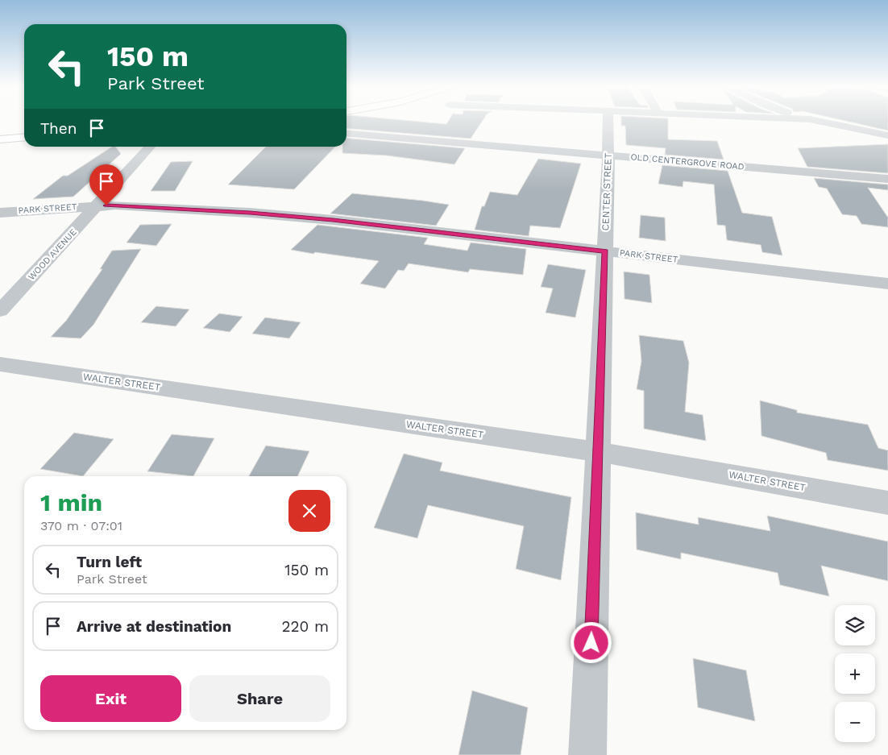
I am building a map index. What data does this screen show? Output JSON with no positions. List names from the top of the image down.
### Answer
{
  "streets": {
    "street": [
      "OLD CENTERGROVE ROAD",
      "CENTER STREET",
      "PARK STREET",
      "WOOD AVENUE",
      "WALTER STREET"
    ]
  },
  "crossings": [
    ["OLD CENTERGROVE ROAD", "CENTER STREET"],
    ["CENTER STREET", "PARK STREET"],
    ["CENTER STREET", "WALTER STREET"],
    ["PARK STREET", "WOOD AVENUE"]
  ],
  "page": {
    "turn": ["150 m", "Park Street"],
    "then": "Then",
    "heading": ["1 min", "370 m · 07:01"],
    "list": [
      {
        "name": "Turn left",
        "note": "Park Street",
        "value": "150 m"
      },
      {
        "name": "Arrive at destination",
        "value": "220 m"
      }
    ],
    "map_buttons": ["+", "−"],
    "buttons": ["Exit", "Share"]
  }
}
